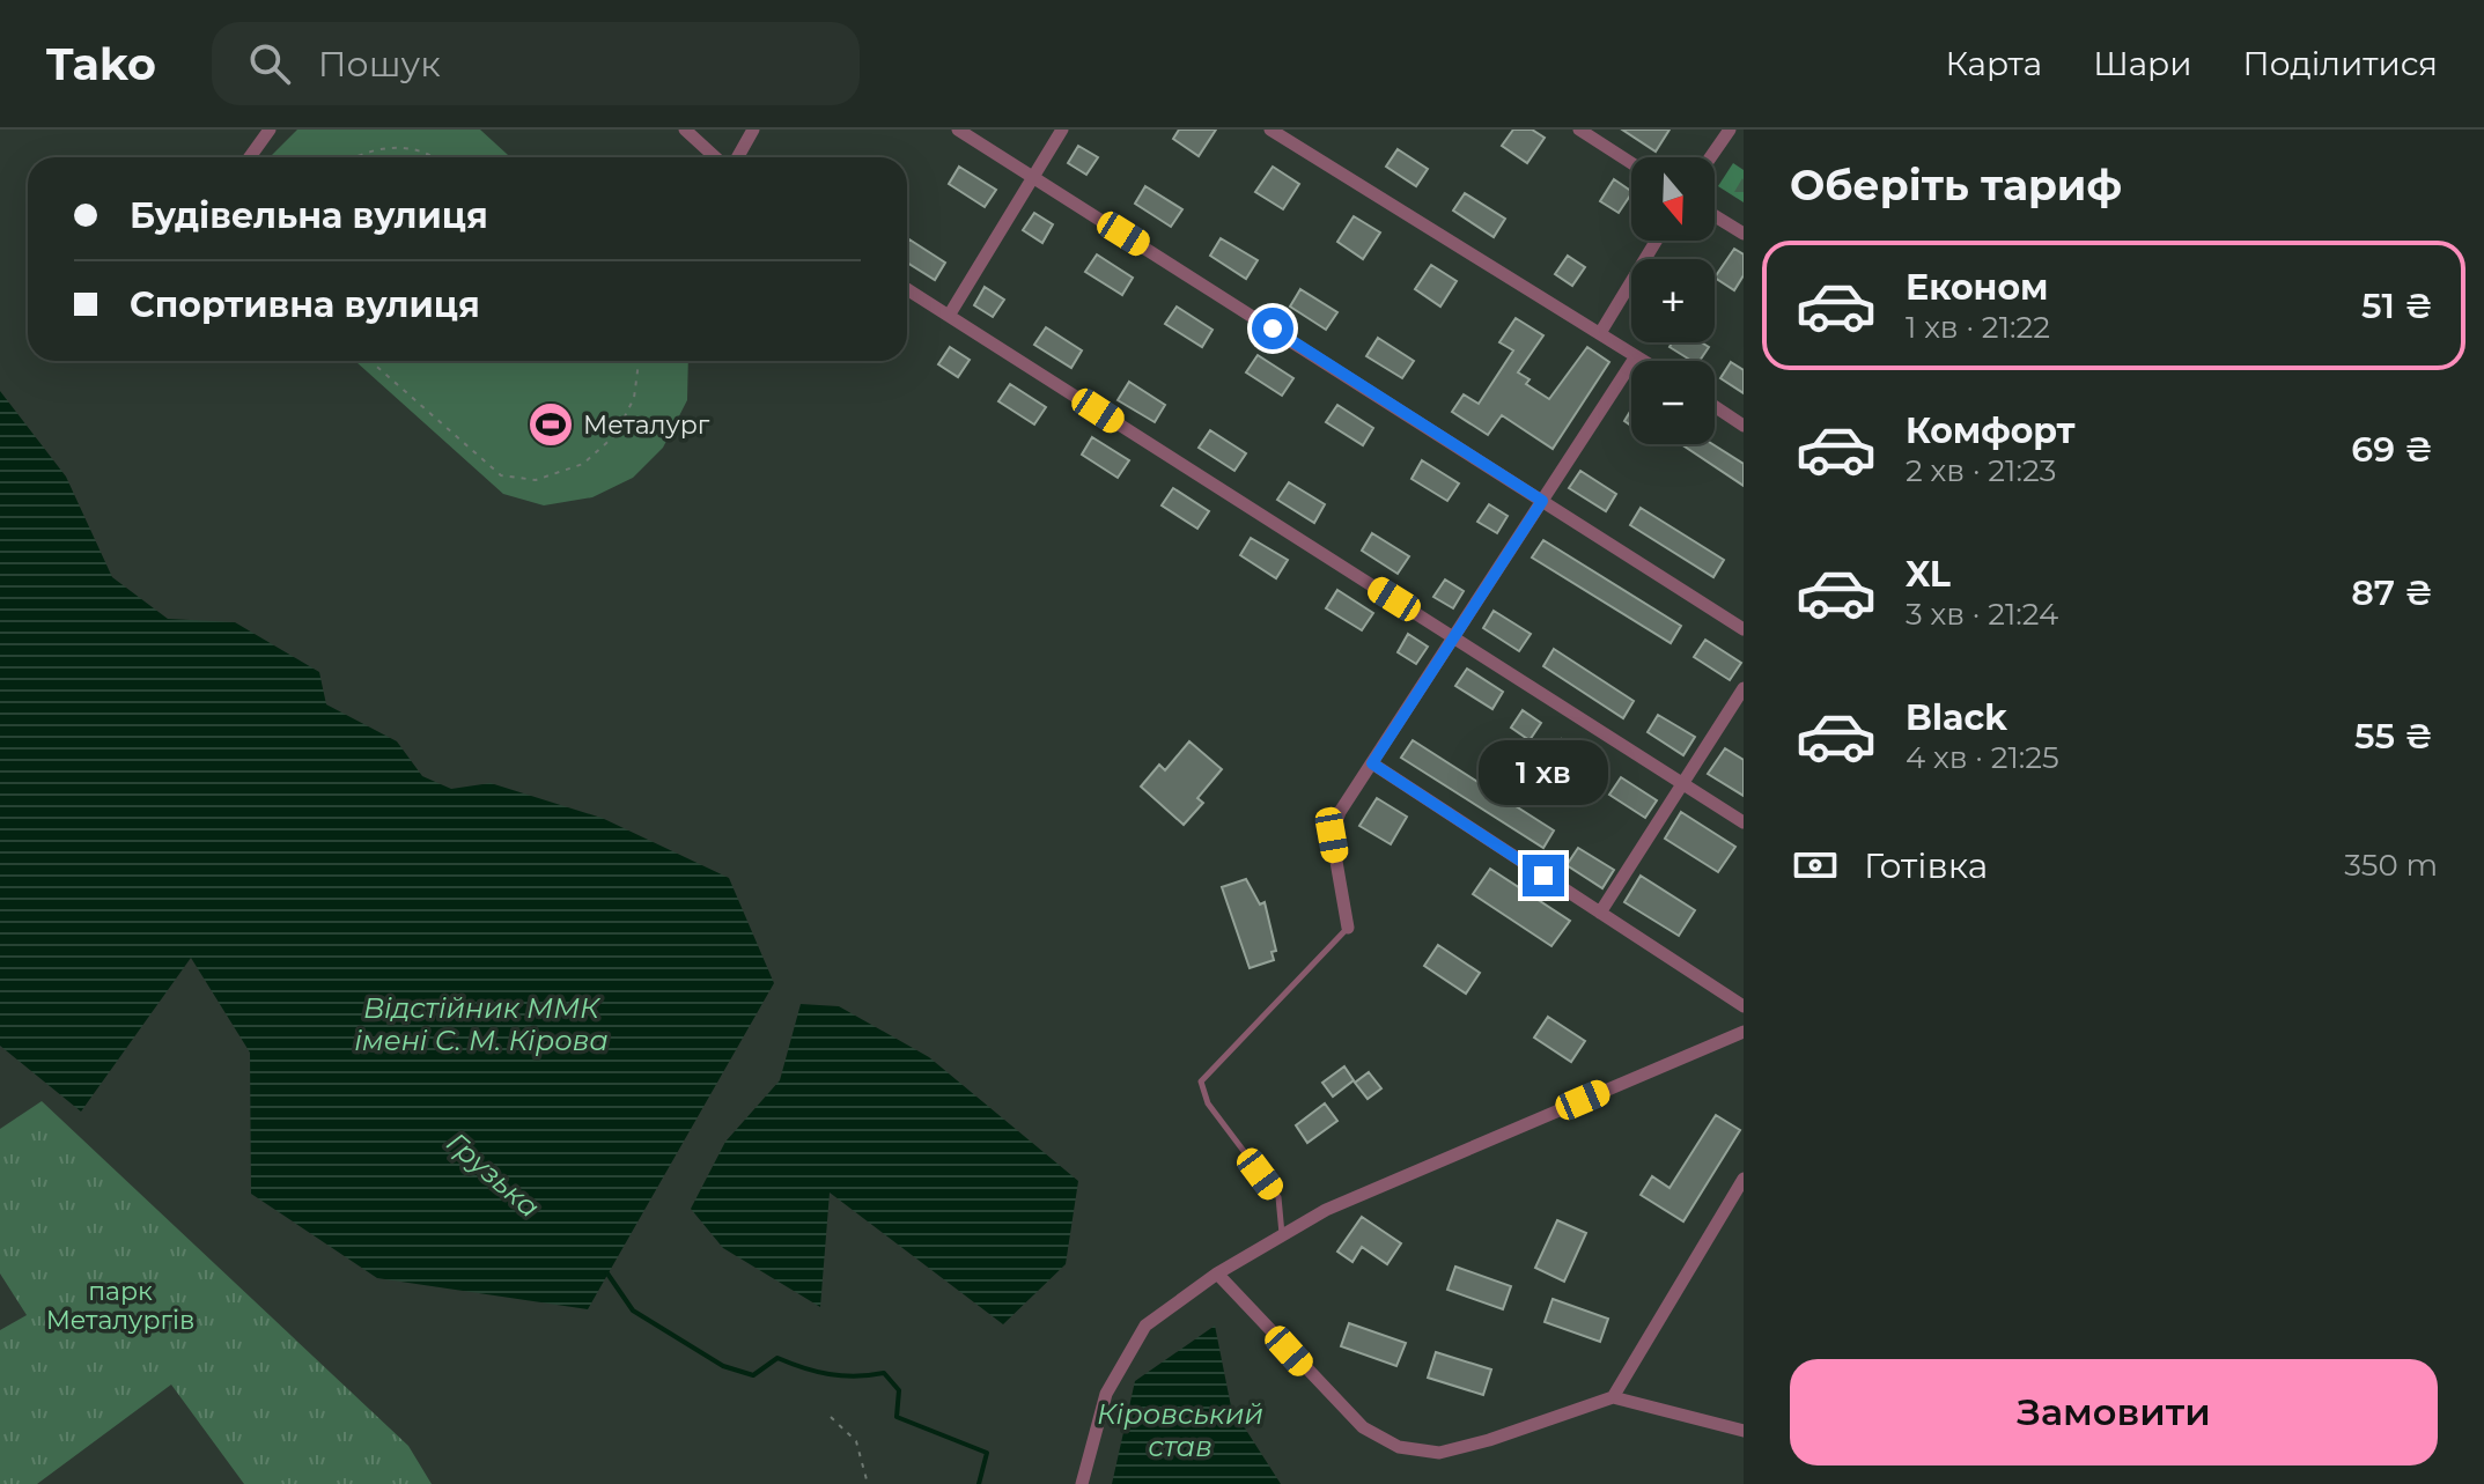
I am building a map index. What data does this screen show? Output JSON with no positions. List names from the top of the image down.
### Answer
{
  "water": ["Відстійник ММК імені С. М. Кірова", "Грузька", "Кіровський став"],
  "parks": ["парк Металургів"],
  "places": {
    "sports": ["Металург"]
  },
  "north": "bottom",
  "page": {
    "header": "Tako",
    "search": "Пошук",
    "nav": ["Карта", "Шари", "Поділитися"],
    "heading": "Оберіть тариф",
    "map_buttons": ["+", "−"],
    "banner": ["Будівельна вулиця", "Спортивна вулиця"],
    "list": [
      {
        "name": "Економ",
        "note": "1 хв · 21:22",
        "value": "51 ₴"
      },
      {
        "name": "Комфорт",
        "note": "2 хв · 21:23",
        "value": "69 ₴"
      },
      {
        "name": "XL",
        "note": "3 хв · 21:24",
        "value": "87 ₴"
      },
      {
        "name": "Black",
        "note": "4 хв · 21:25",
        "value": "55 ₴"
      }
    ],
    "bubble": "1 хв",
    "pay": ["Готівка", "350 m"],
    "buttons": "Замовити"
  }
}
